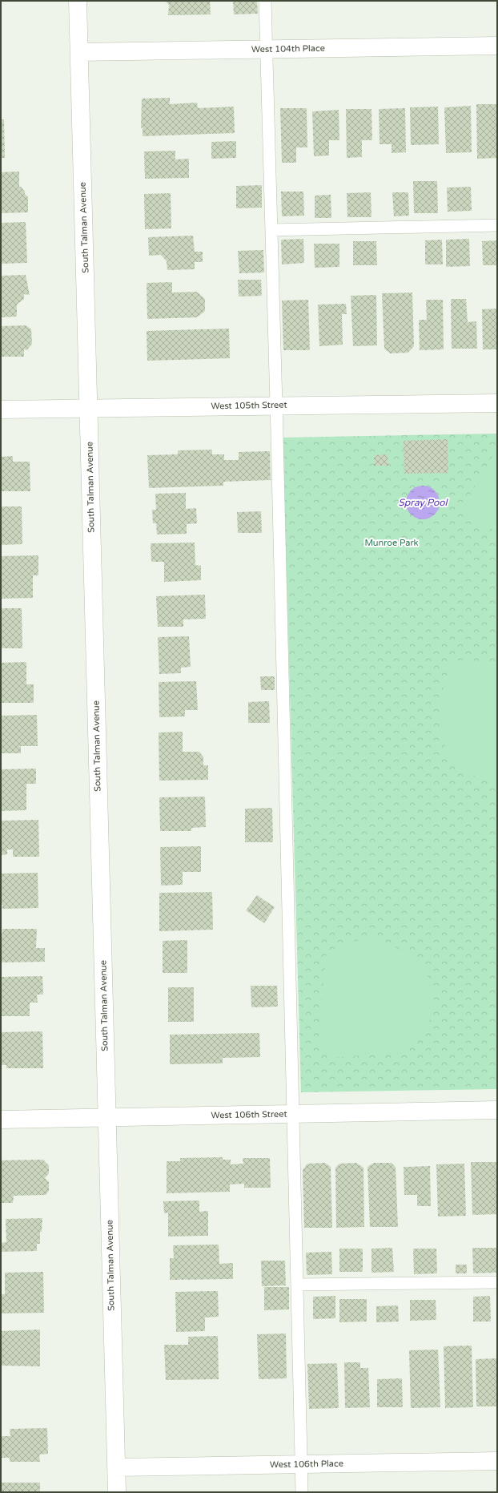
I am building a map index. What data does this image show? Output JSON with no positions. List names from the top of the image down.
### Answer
{
  "streets": {
    "street": [
      "West 104th Place",
      "South Talman Avenue",
      "West 105th Street",
      "West 106th Street",
      "West 106th Place"
    ]
  },
  "crossings": [
    ["West 104th Place", "South Talman Avenue"],
    ["South Talman Avenue", "West 105th Street"],
    ["South Talman Avenue", "West 106th Street"],
    ["South Talman Avenue", "West 106th Place"]
  ],
  "water": ["Spray Pool"],
  "parks": ["Munroe Park"]
}
